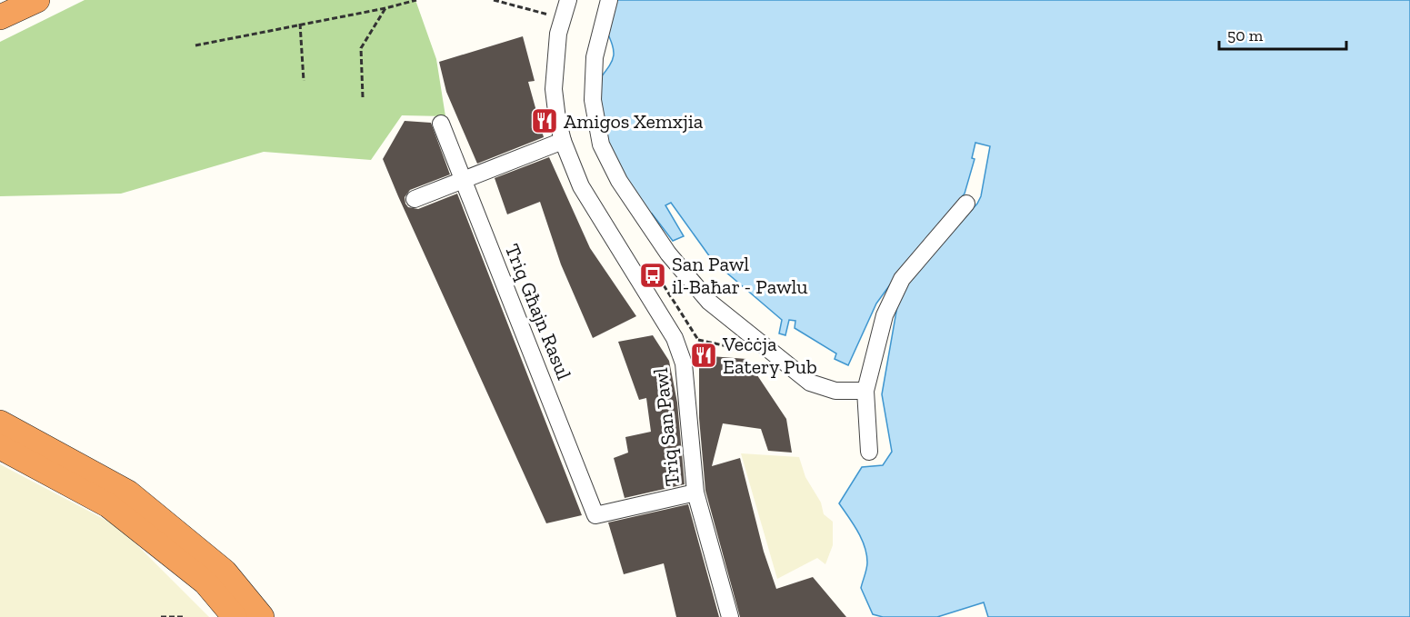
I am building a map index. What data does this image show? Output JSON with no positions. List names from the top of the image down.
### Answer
{
  "streets": {
    "street": ["Triq Għajn Rasul", "Triq San Pawl"]
  },
  "crossings": [
    ["Triq Għajn Rasul", "Triq San Pawl"]
  ],
  "places": {
    "restaurant": ["Amigos Xemxjia", "Veċċja Eatery Pub"],
    "bus stop": ["San Pawl il-Baħar - Pawlu"]
  },
  "scale_bar": "50 m"
}
